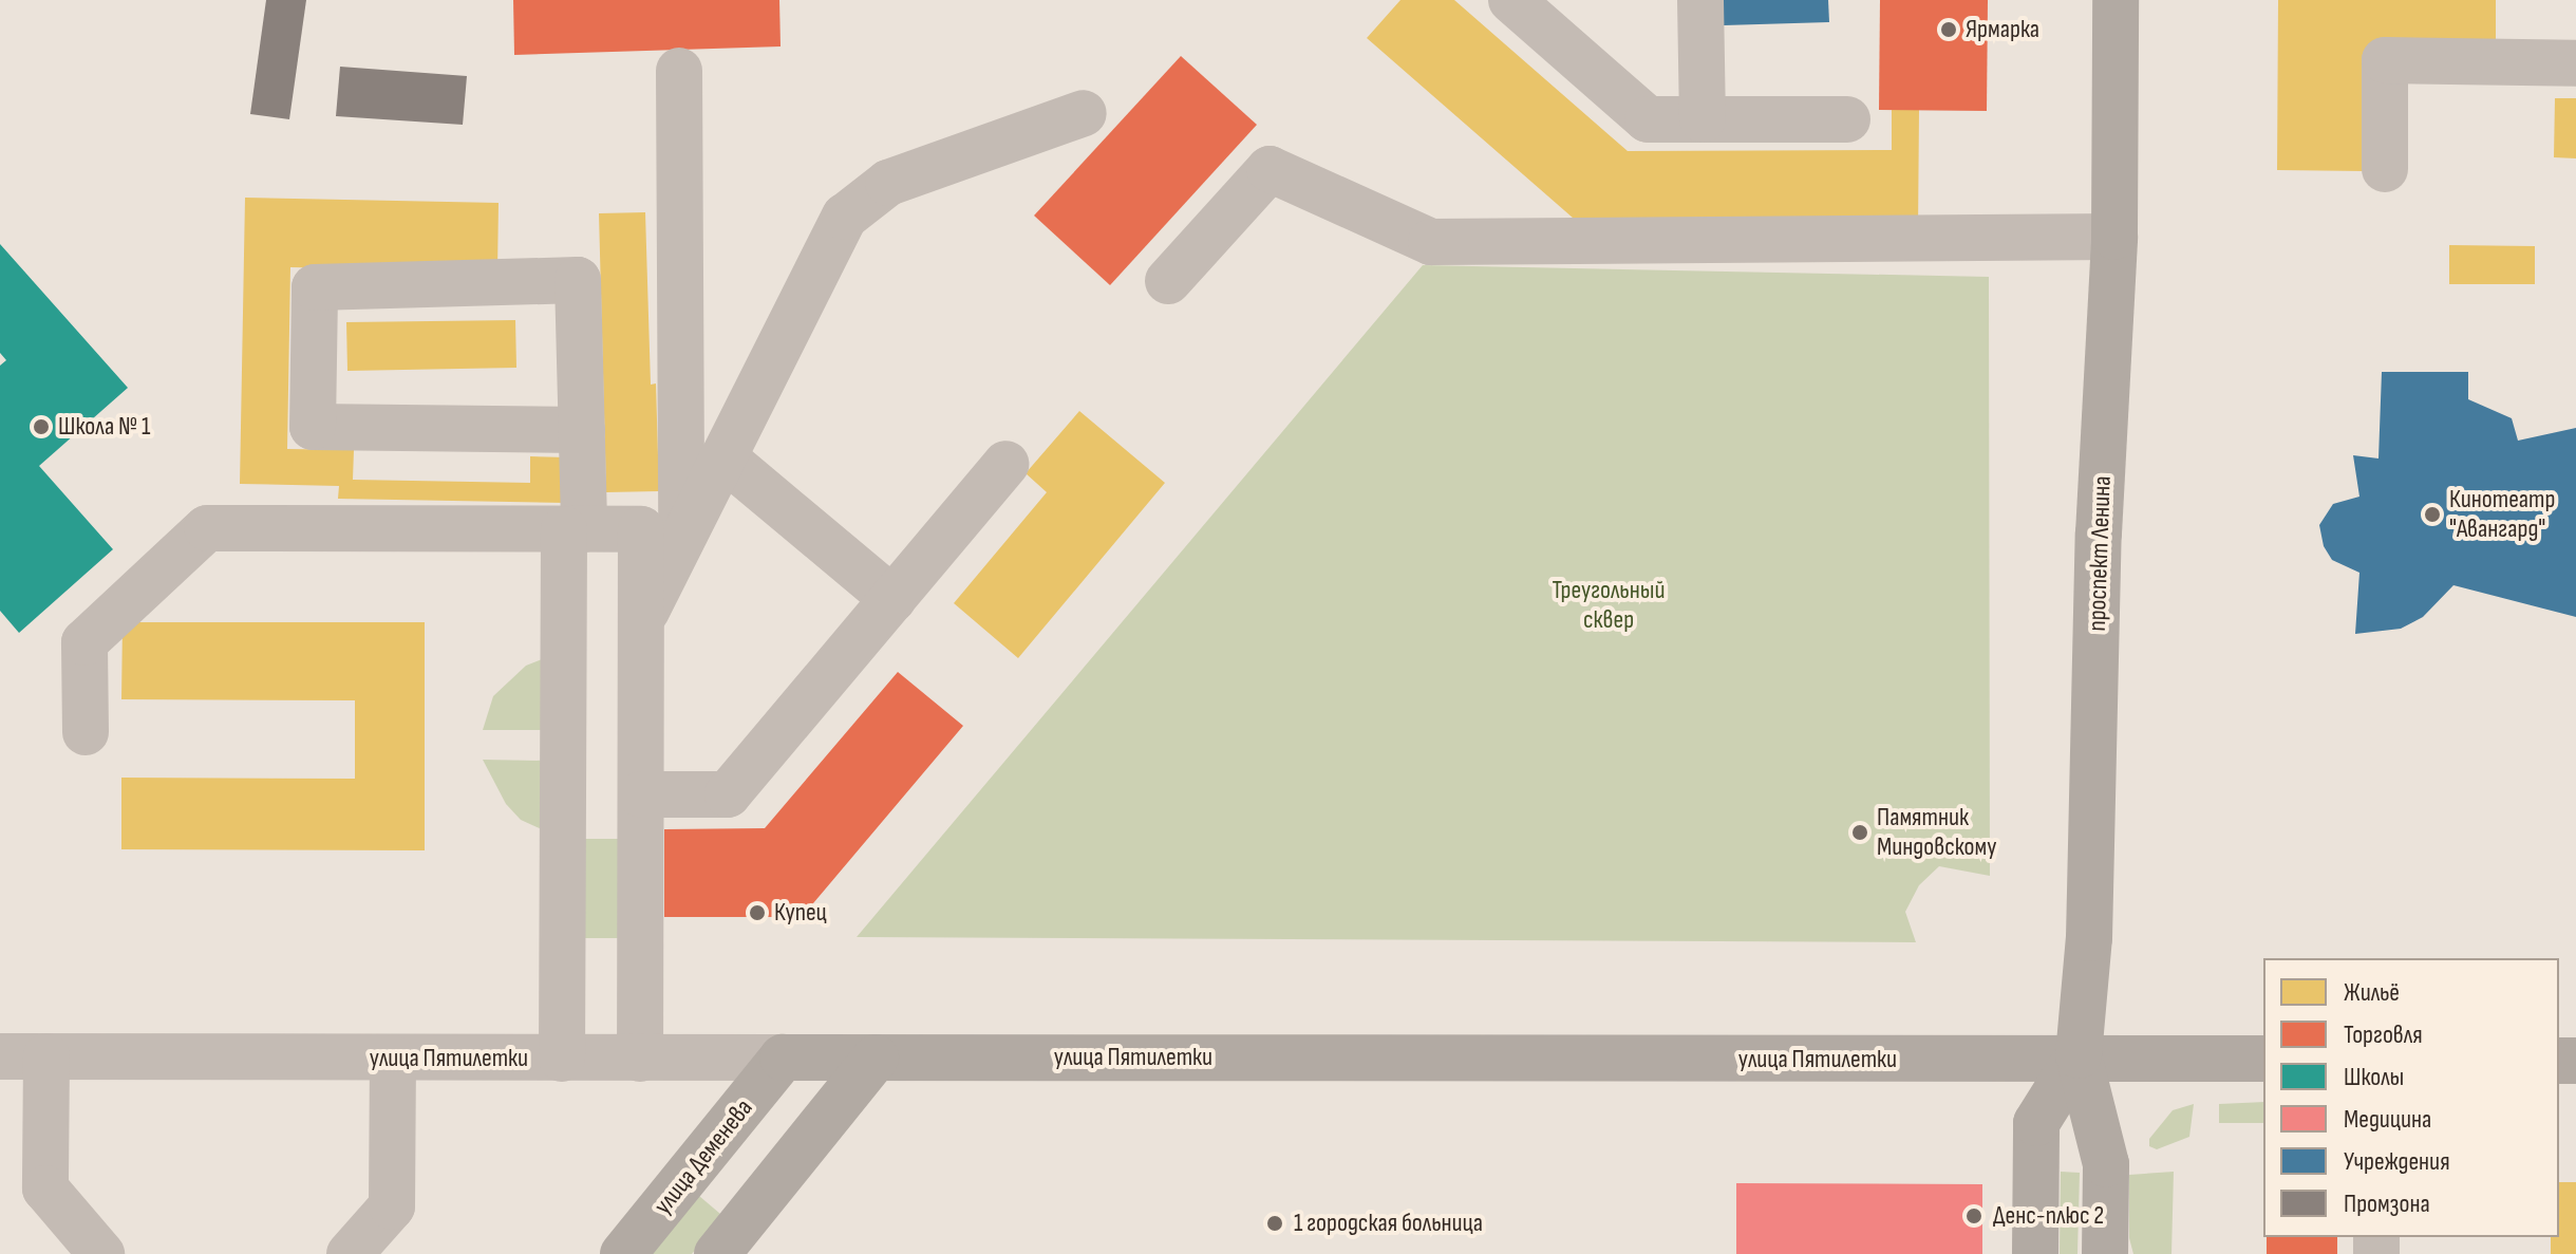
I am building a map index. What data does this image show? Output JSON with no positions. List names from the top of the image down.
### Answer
{
  "streets": {
    "main road": ["проспект Ленина", "улица Пятилетки", "улица Деменева"]
  },
  "crossings": [
    ["проспект Ленина", "улица Пятилетки"],
    ["улица Пятилетки", "улица Деменева"]
  ],
  "parks": ["Треугольный сквер"],
  "places": [
    "Ярмарка",
    "Школа № 1",
    "Кинотеатр \"Авангард\"",
    "Памятник Миндовскому",
    "Купец",
    "Денс-плюс 2",
    "1 городская больница"
  ],
  "legend": [
    "Жильё",
    "Торговля",
    "Школы",
    "Медицина",
    "Учреждения",
    "Промзона"
  ]
}
